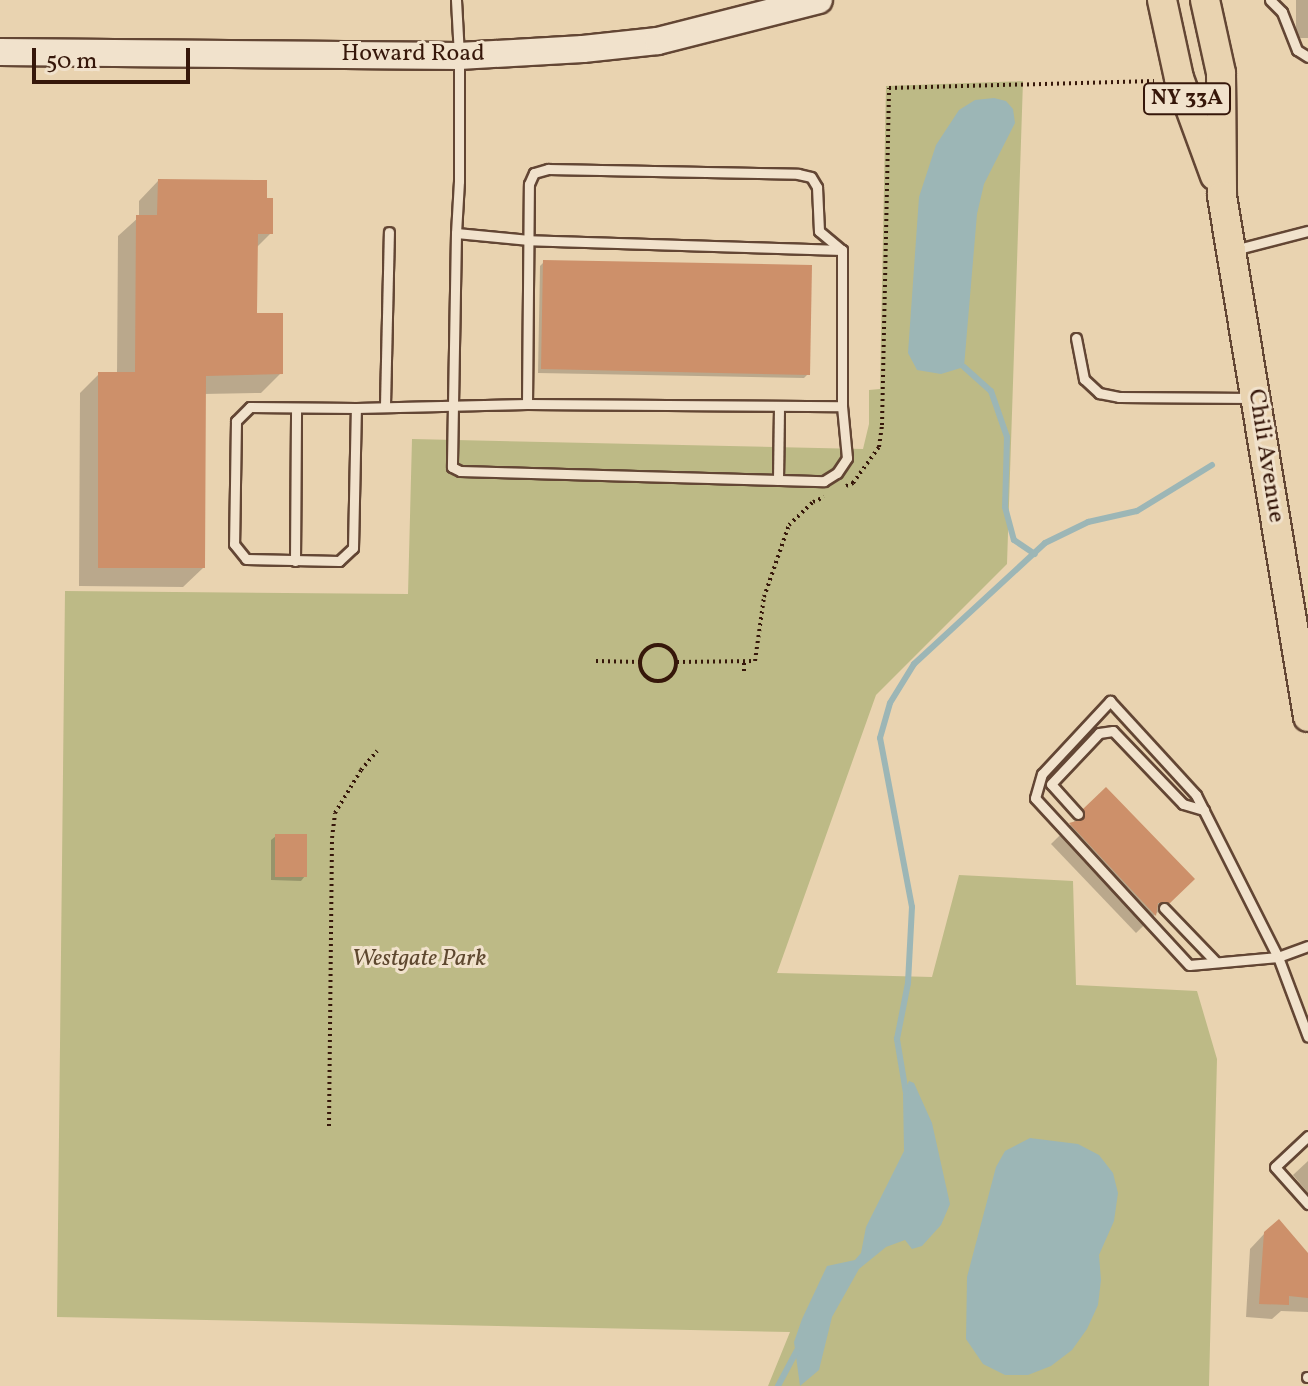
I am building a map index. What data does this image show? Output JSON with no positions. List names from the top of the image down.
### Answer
{
  "streets": {
    "main road": ["Howard Road", "NY 33A", "Chili Avenue"]
  },
  "parks": ["Westgate Park"],
  "scale_bar": "50 m"
}
